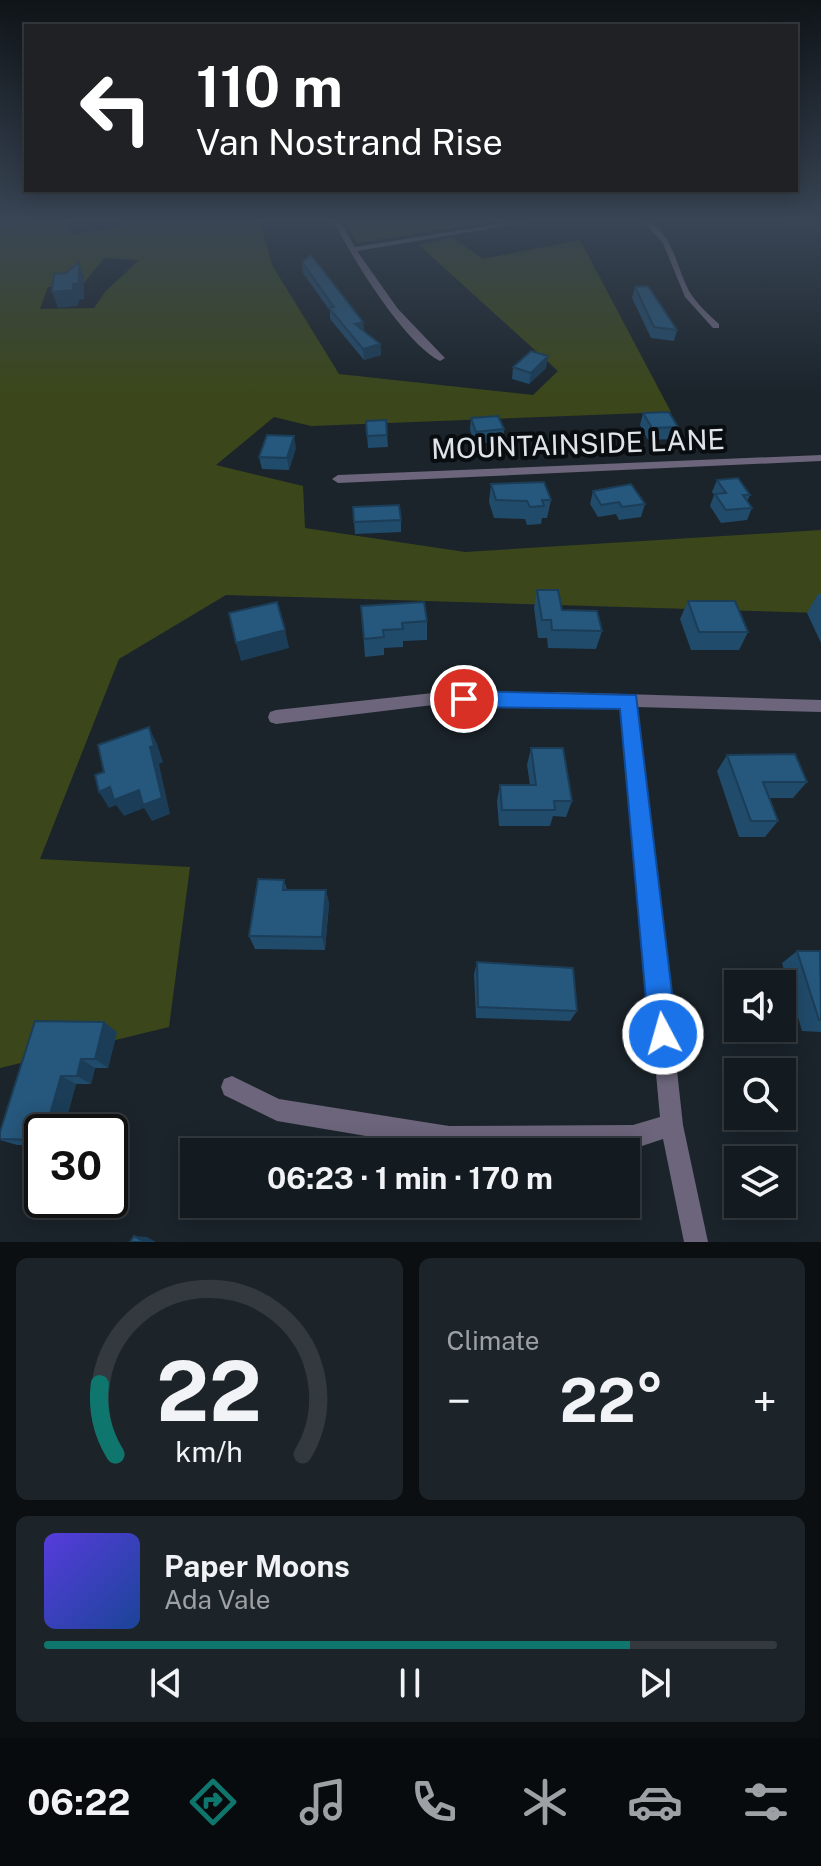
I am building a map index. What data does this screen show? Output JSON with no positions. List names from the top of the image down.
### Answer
{
  "streets": {
    "street": ["MOUNTAINSIDE LANE"]
  },
  "page": {
    "turn": ["110 m", "Van Nostrand Rise"],
    "limit": "30",
    "trip": "06:23 · 1 min · 170 m",
    "tile": "Climate",
    "heat": ["−", "22°", "+"],
    "song": ["Paper Moons", "Ada Vale"],
    "tabs": "06:22",
    "gauge": ["22", "km/h"]
  }
}
